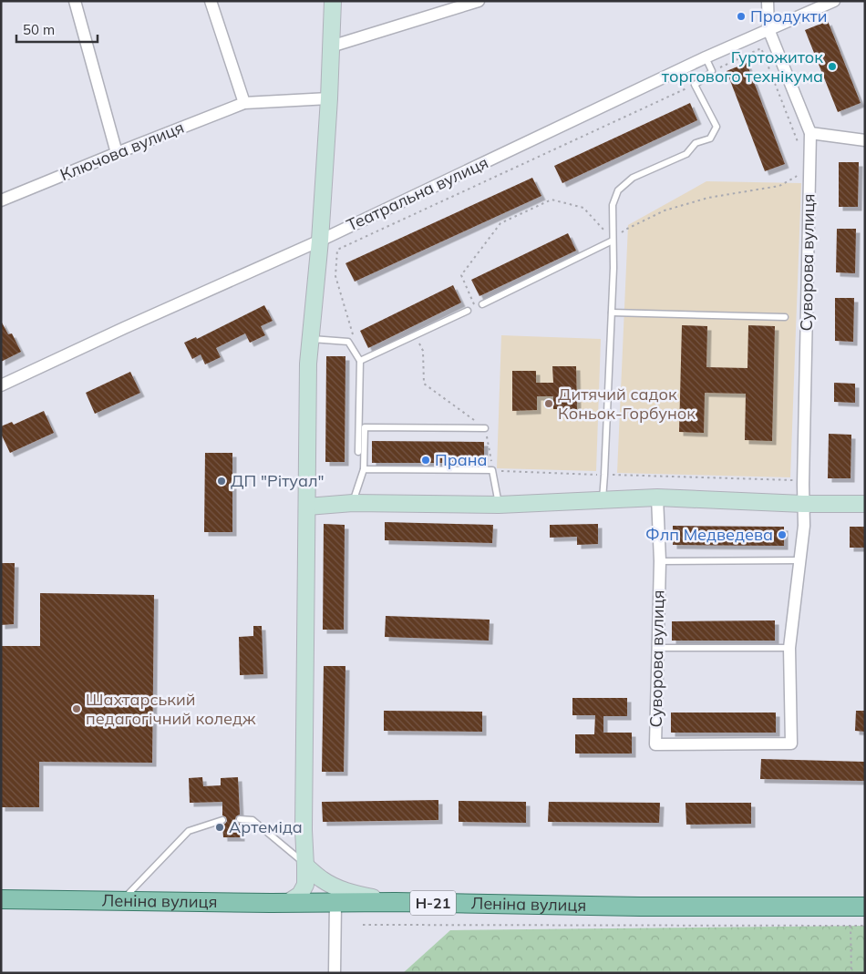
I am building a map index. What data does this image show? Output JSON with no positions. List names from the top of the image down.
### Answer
{
  "streets": {
    "main road": ["Леніна вулиця", "Н-21"],
    "street": ["Ключова вулиця", "Театральна вулиця", "Суворова вулиця"]
  },
  "crossings": [
    ["Театральна вулиця", "Суворова вулиця"]
  ],
  "places": [
    "Продукти",
    "Гуртожиток торгового технікума",
    "Дитячий садок Коньок-Горбунок",
    "Прана",
    "ДП \"Рітуал\"",
    "Флп Медведева",
    "Шахтарський педагогічний коледж",
    "Артеміда"
  ],
  "scale_bar": "50 m"
}
